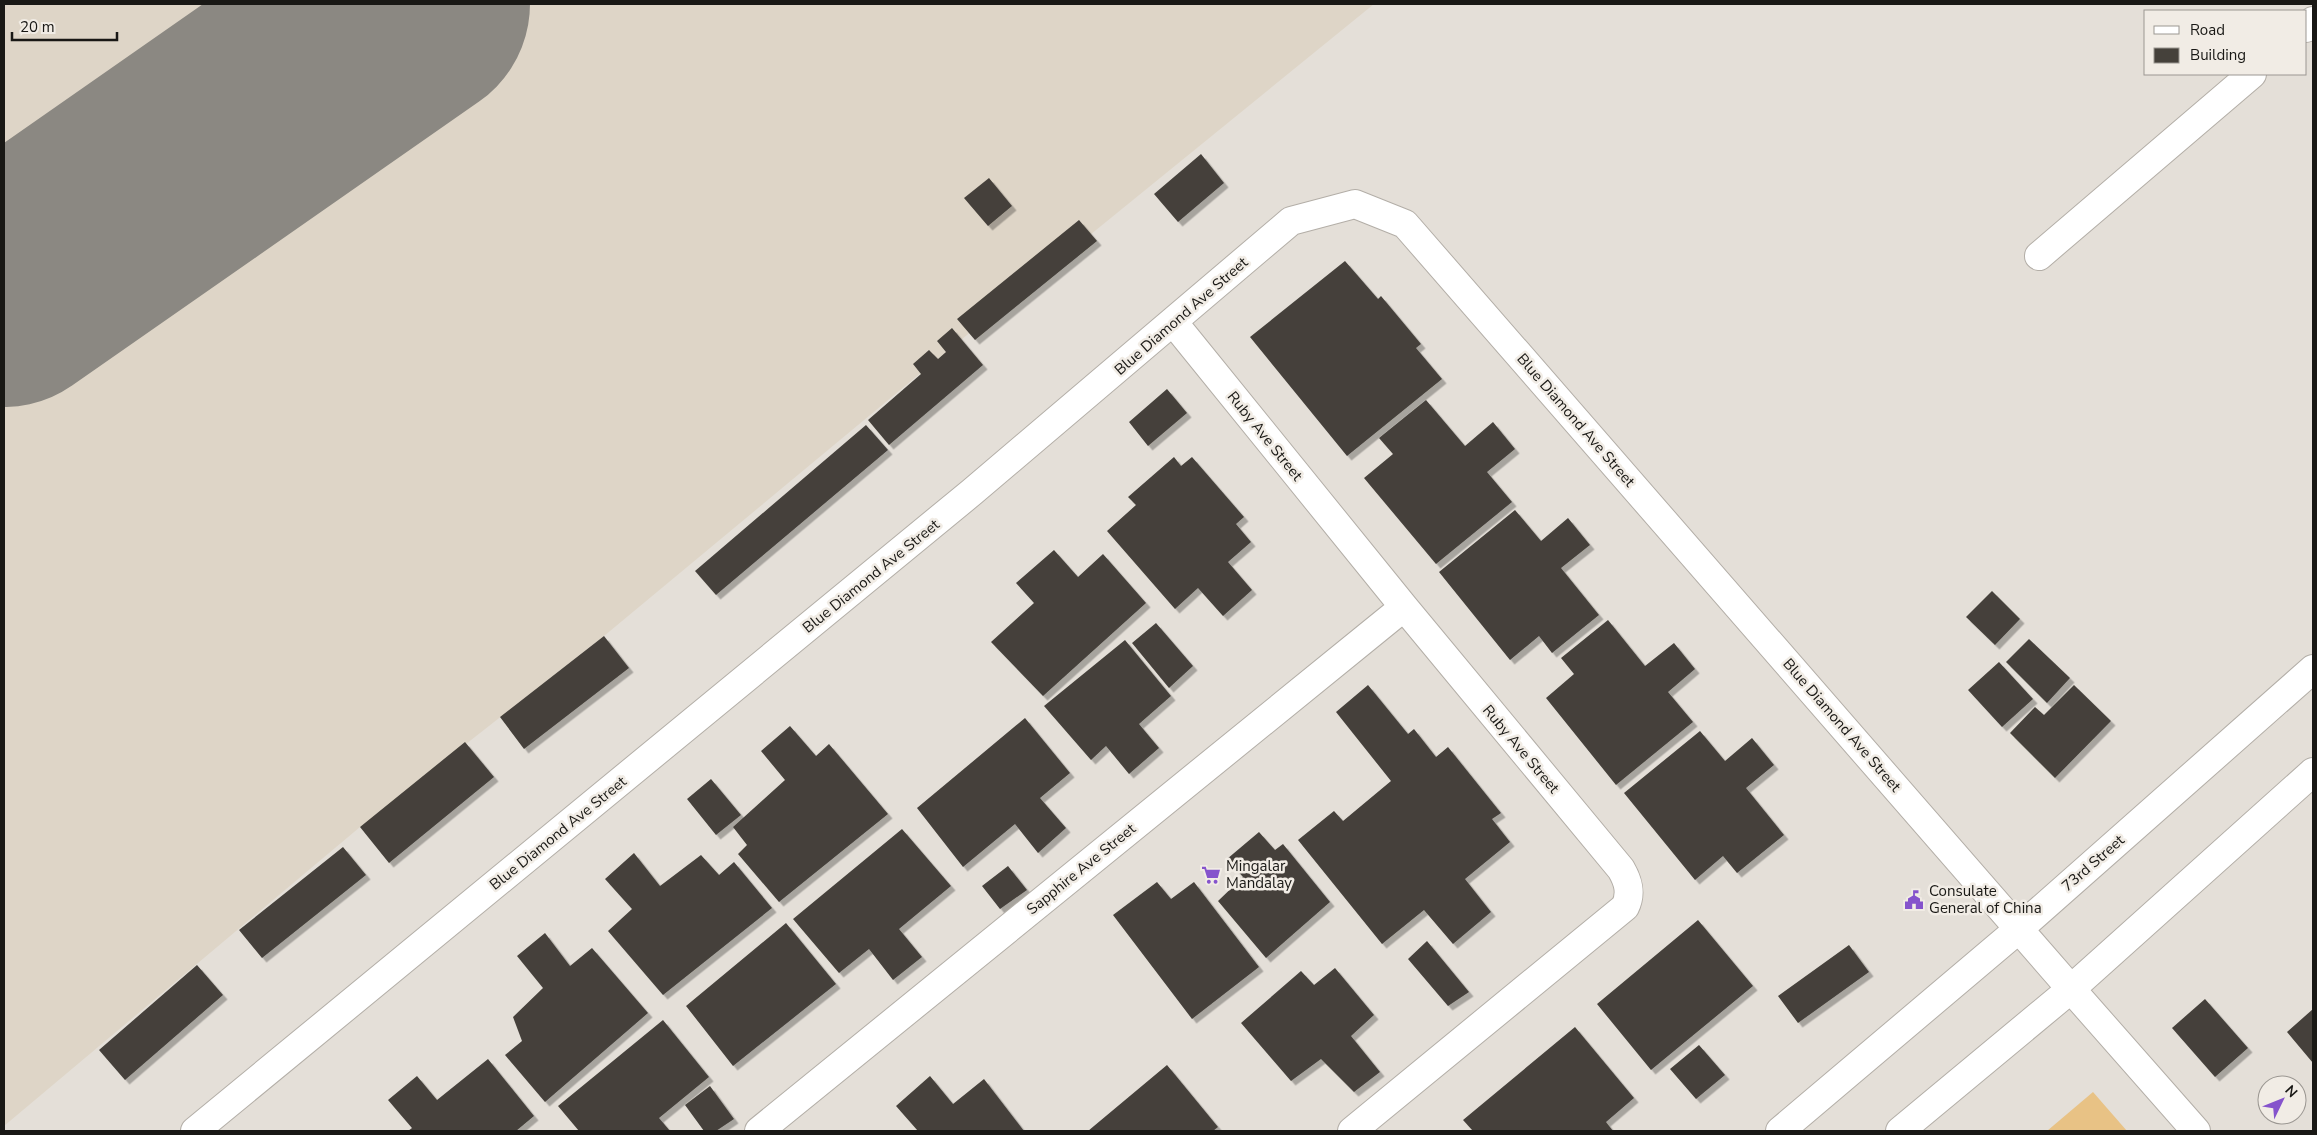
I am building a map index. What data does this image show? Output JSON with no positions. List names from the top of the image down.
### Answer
{
  "streets": {
    "street": [
      "Blue Diamond Ave Street",
      "Ruby Ave Street",
      "73rd Street",
      "Sapphire Ave Street"
    ]
  },
  "crossings": [
    ["Blue Diamond Ave Street", "Ruby Ave Street"],
    ["Blue Diamond Ave Street", "73rd Street"],
    ["Ruby Ave Street", "Sapphire Ave Street"]
  ],
  "places": {
    "supermarket": ["Mingalar Mandalay"],
    "public building": ["Consulate General of China"]
  },
  "legend": ["Road", "Building"],
  "scale_bar": "20 m",
  "north": "top right"
}
